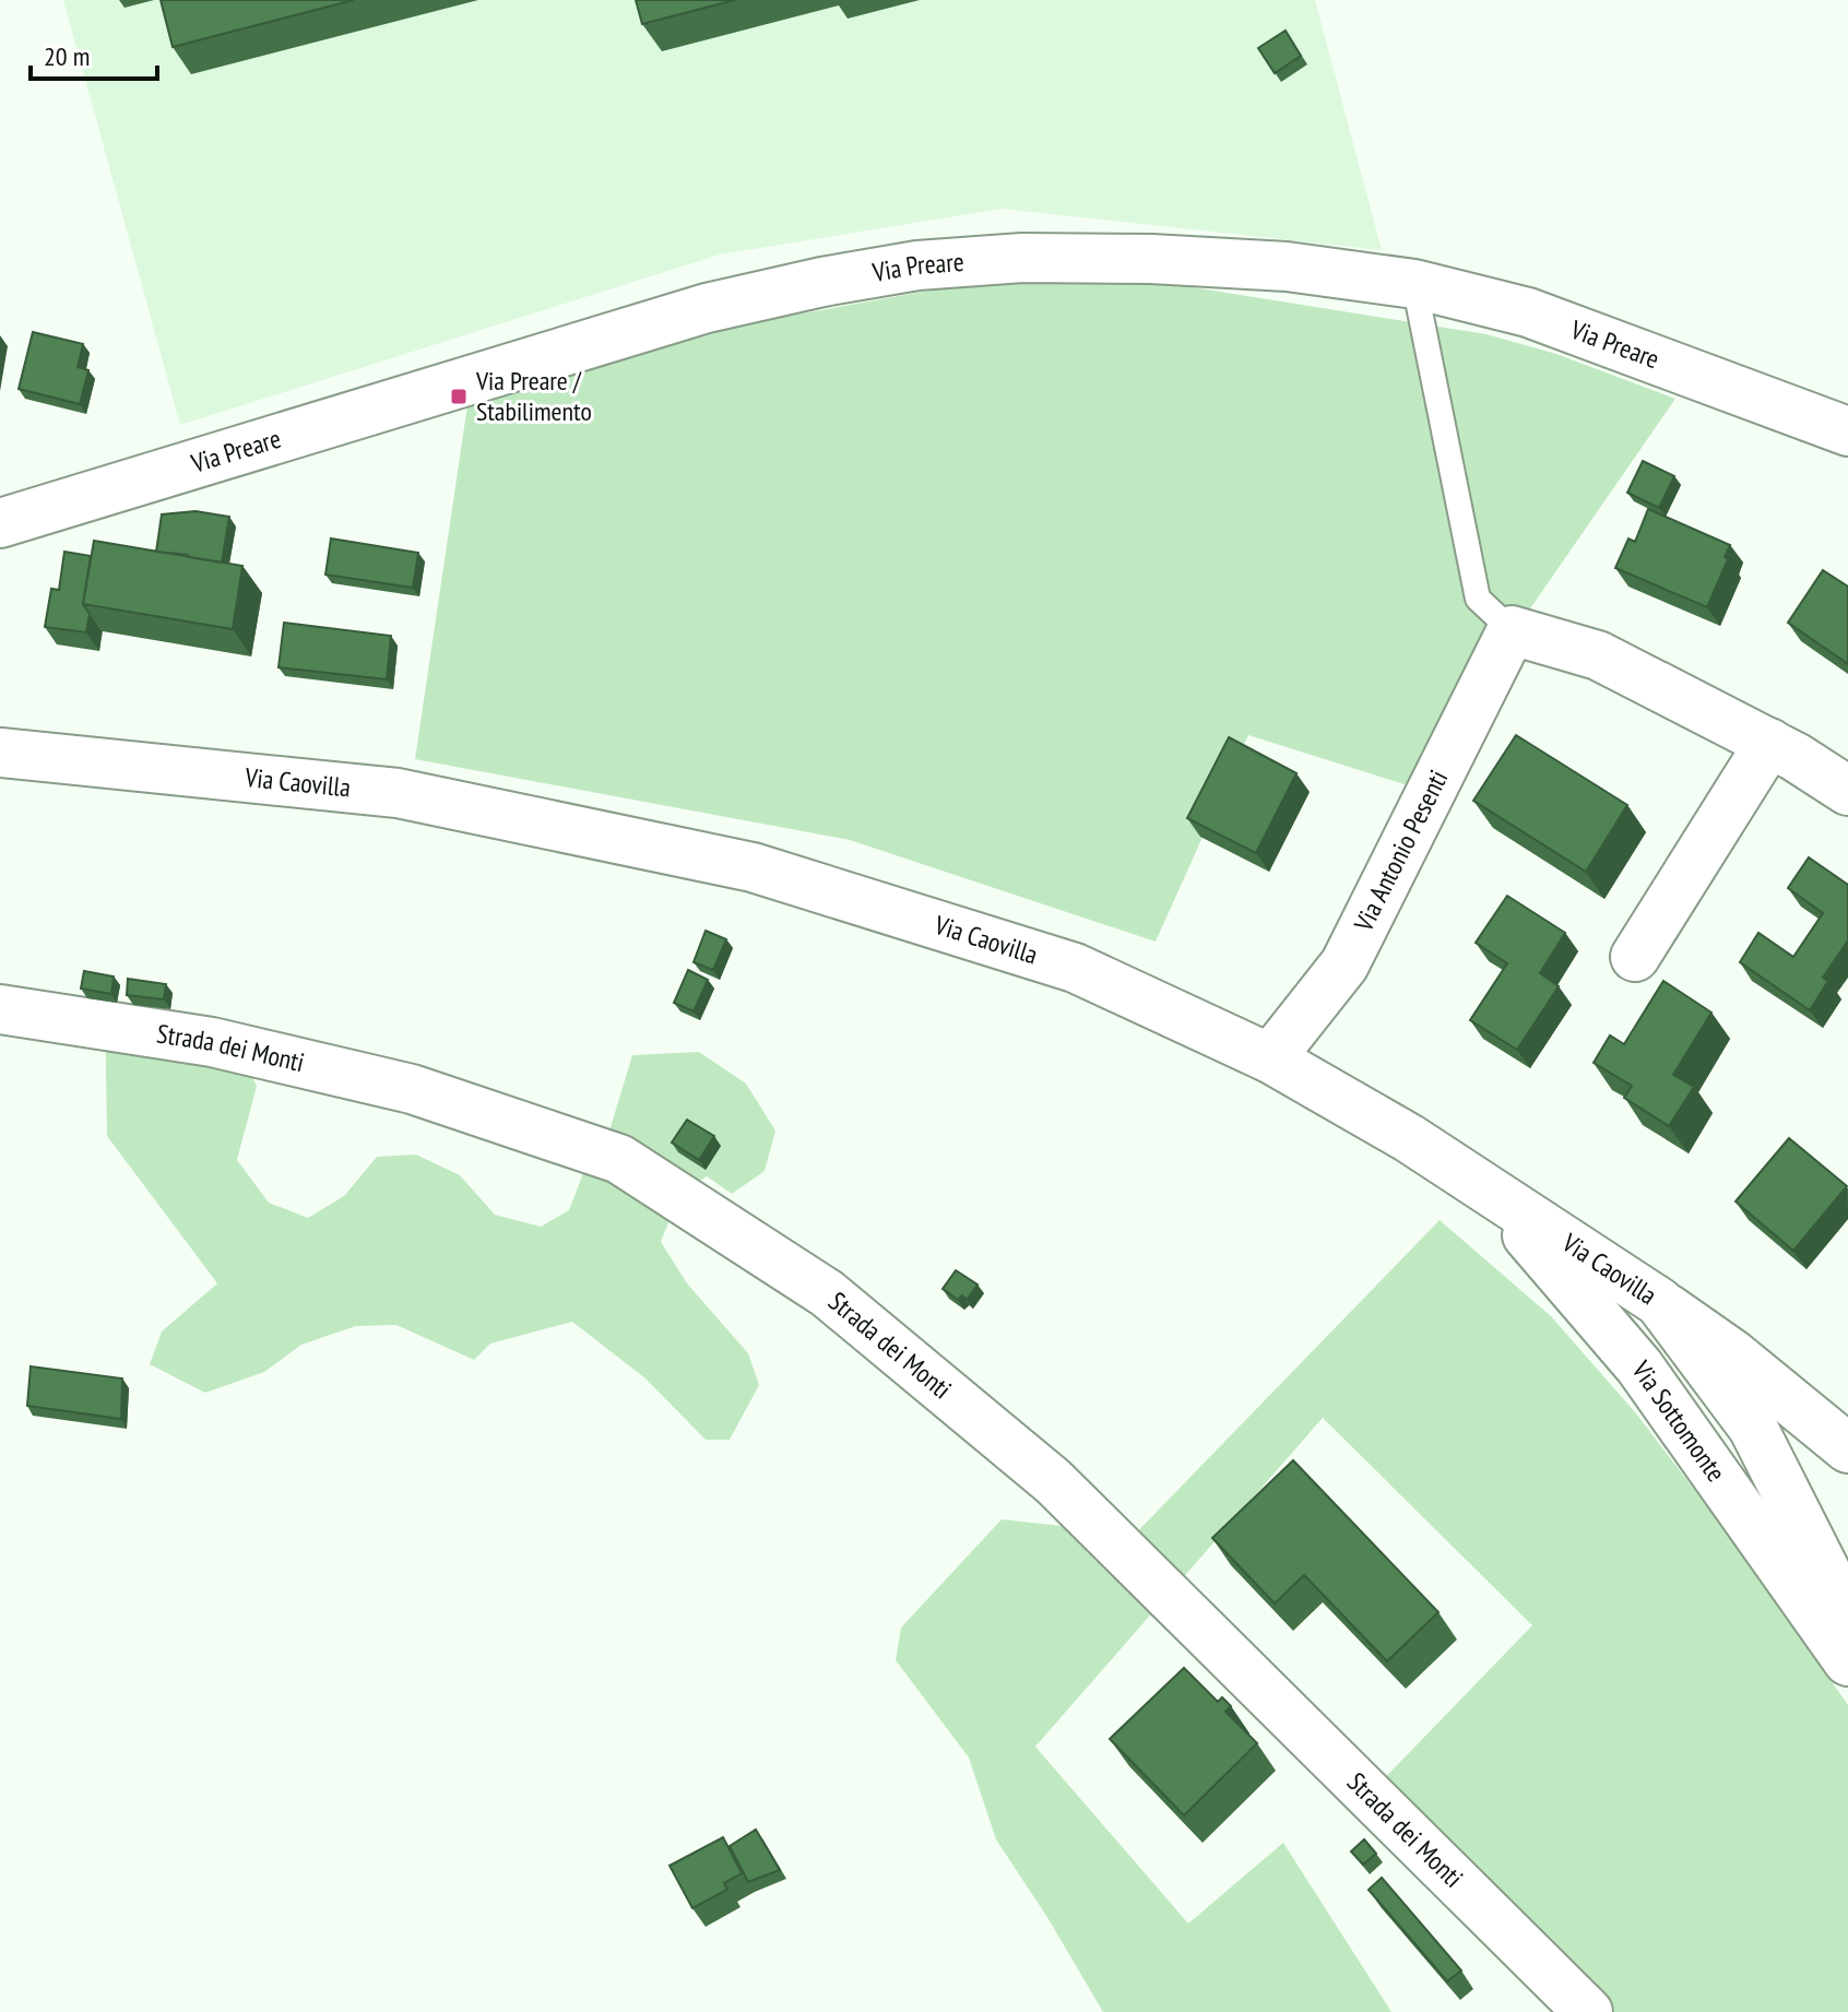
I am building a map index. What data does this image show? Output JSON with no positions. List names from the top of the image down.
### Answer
{
  "streets": {
    "main road": [
      "Via Preare",
      "Via Caovilla",
      "Via Antonio Pesenti",
      "Strada dei Monti",
      "Via Sottomonte"
    ]
  },
  "crossings": [
    ["Via Caovilla", "Via Antonio Pesenti"],
    ["Via Caovilla", "Via Sottomonte"]
  ],
  "places": {
    "transit": ["Via Preare / Stabilimento"]
  },
  "scale_bar": "20 m"
}
